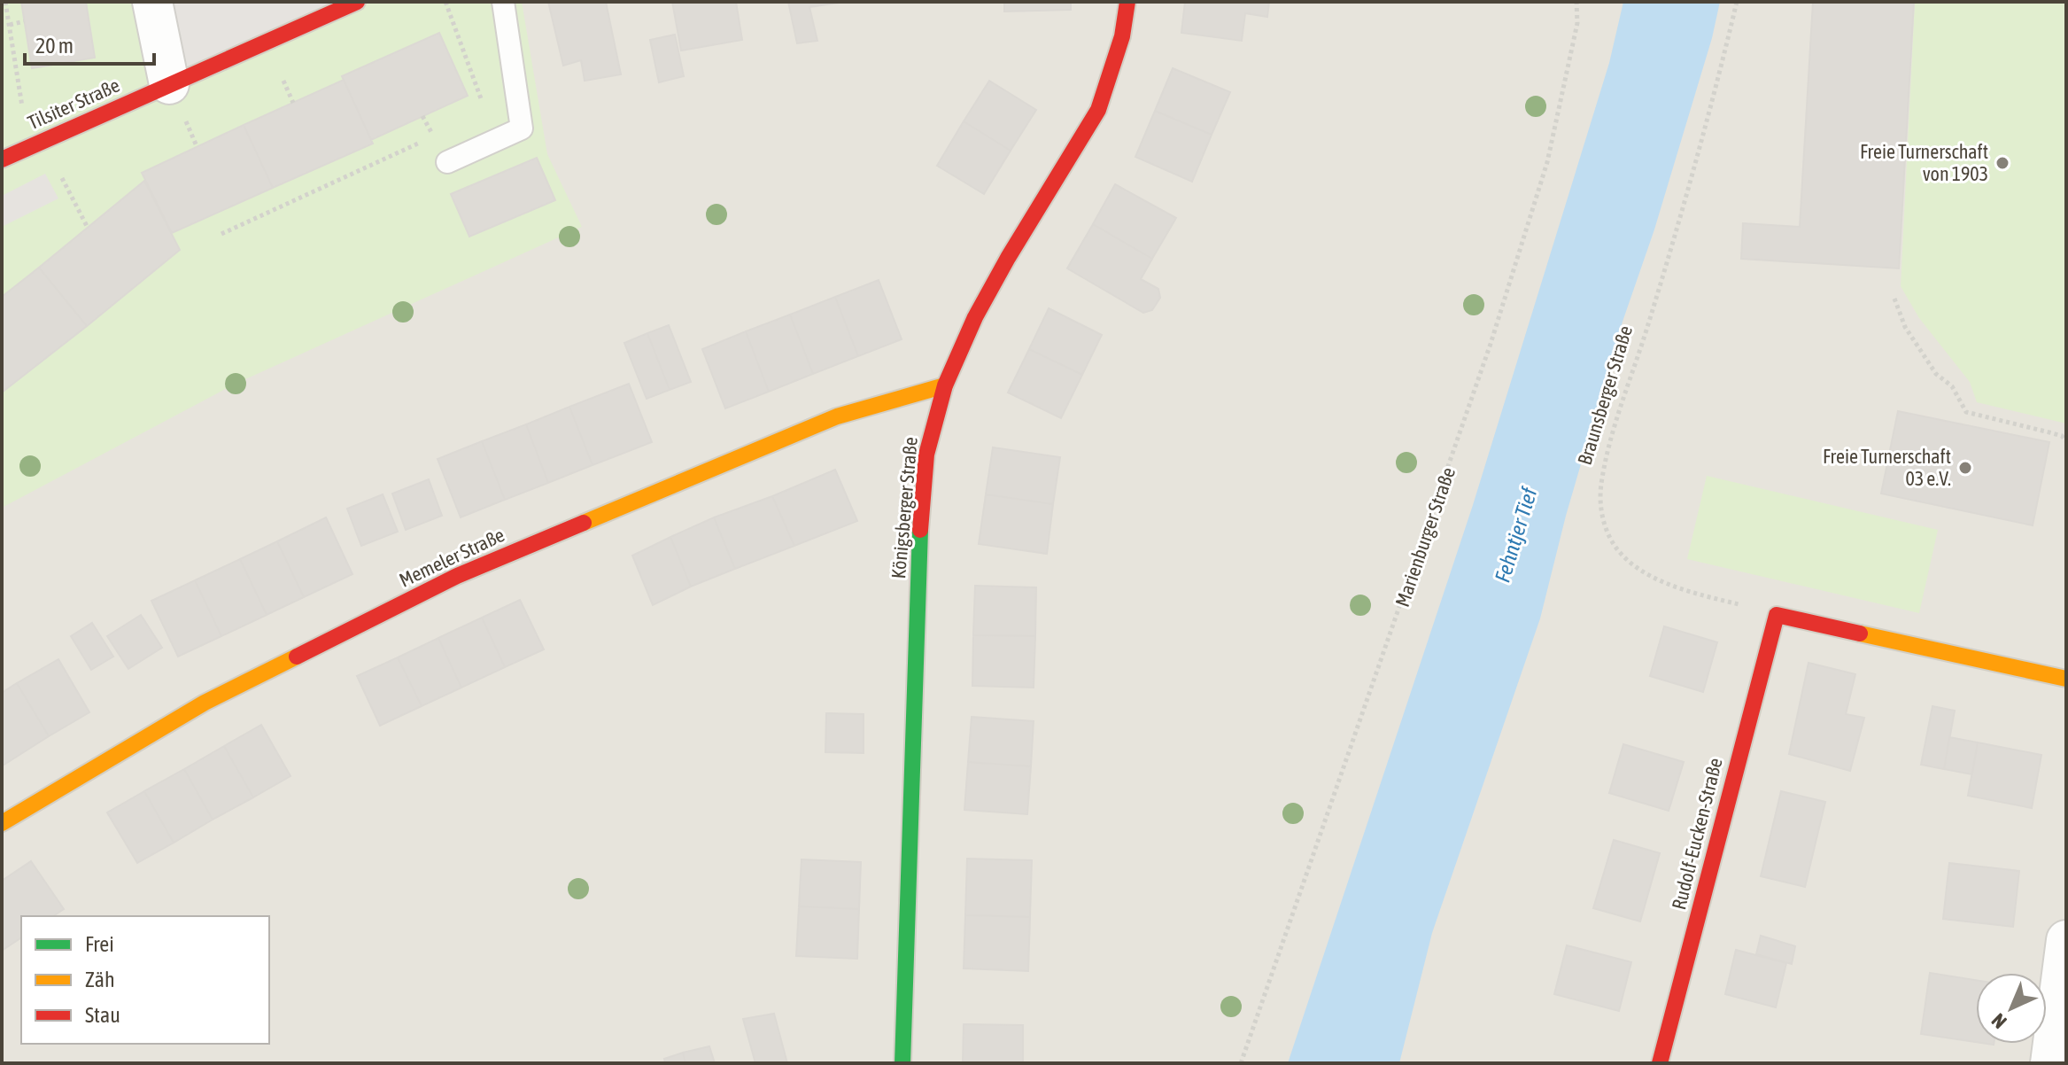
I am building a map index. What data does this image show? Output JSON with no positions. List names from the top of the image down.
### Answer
{
  "streets": {
    "street": [
      "Tilsiter Straße",
      "Königsberger Straße",
      "Memeler Straße",
      "Rudolf-Eucken-Straße"
    ],
    "path": ["Braunsberger Straße", "Marienburger Straße"]
  },
  "crossings": [
    ["Braunsberger Straße", "Rudolf-Eucken-Straße"],
    ["Königsberger Straße", "Memeler Straße"]
  ],
  "water": ["Fehntjer Tief"],
  "places": ["Freie Turnerschaft von 1903", "Freie Turnerschaft 03 e.V."],
  "legend": ["Frei", "Zäh", "Stau"],
  "scale_bar": "20 m",
  "north": "bottom left"
}
